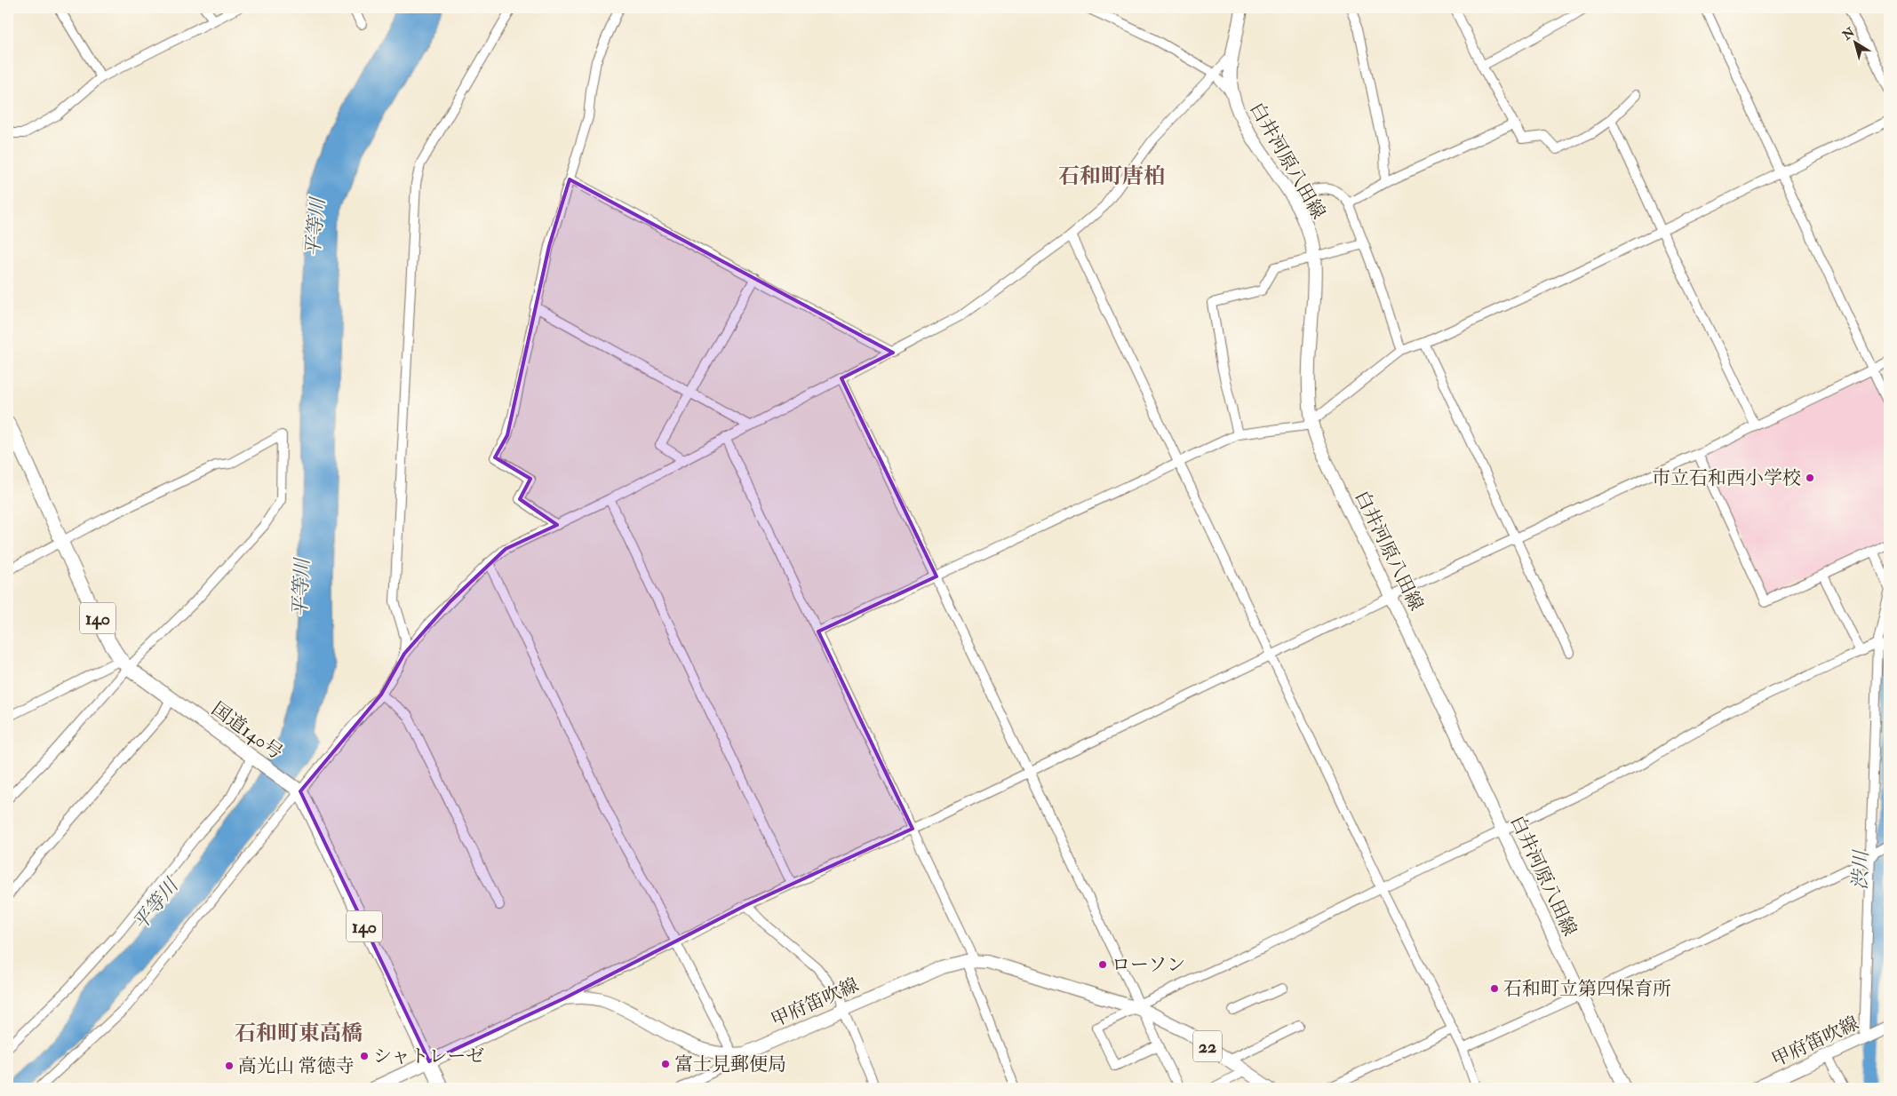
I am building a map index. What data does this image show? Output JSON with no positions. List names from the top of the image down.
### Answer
{
  "streets": {
    "highway": ["140", "国道140号"],
    "main road": ["白井河原八田線", "甲府笛吹線", "22"]
  },
  "crossings": [
    ["国道140号", "甲府笛吹線"]
  ],
  "districts": ["石和町唐柏", "石和町東高橋"],
  "water": ["平等川", "渋川"],
  "places": [
    "市立石和西小学校",
    "ローソン",
    "石和町立第四保育所",
    "シャトレーゼ",
    "富士見郵便局",
    "高光山 常徳寺"
  ],
  "north": "top left"
}
